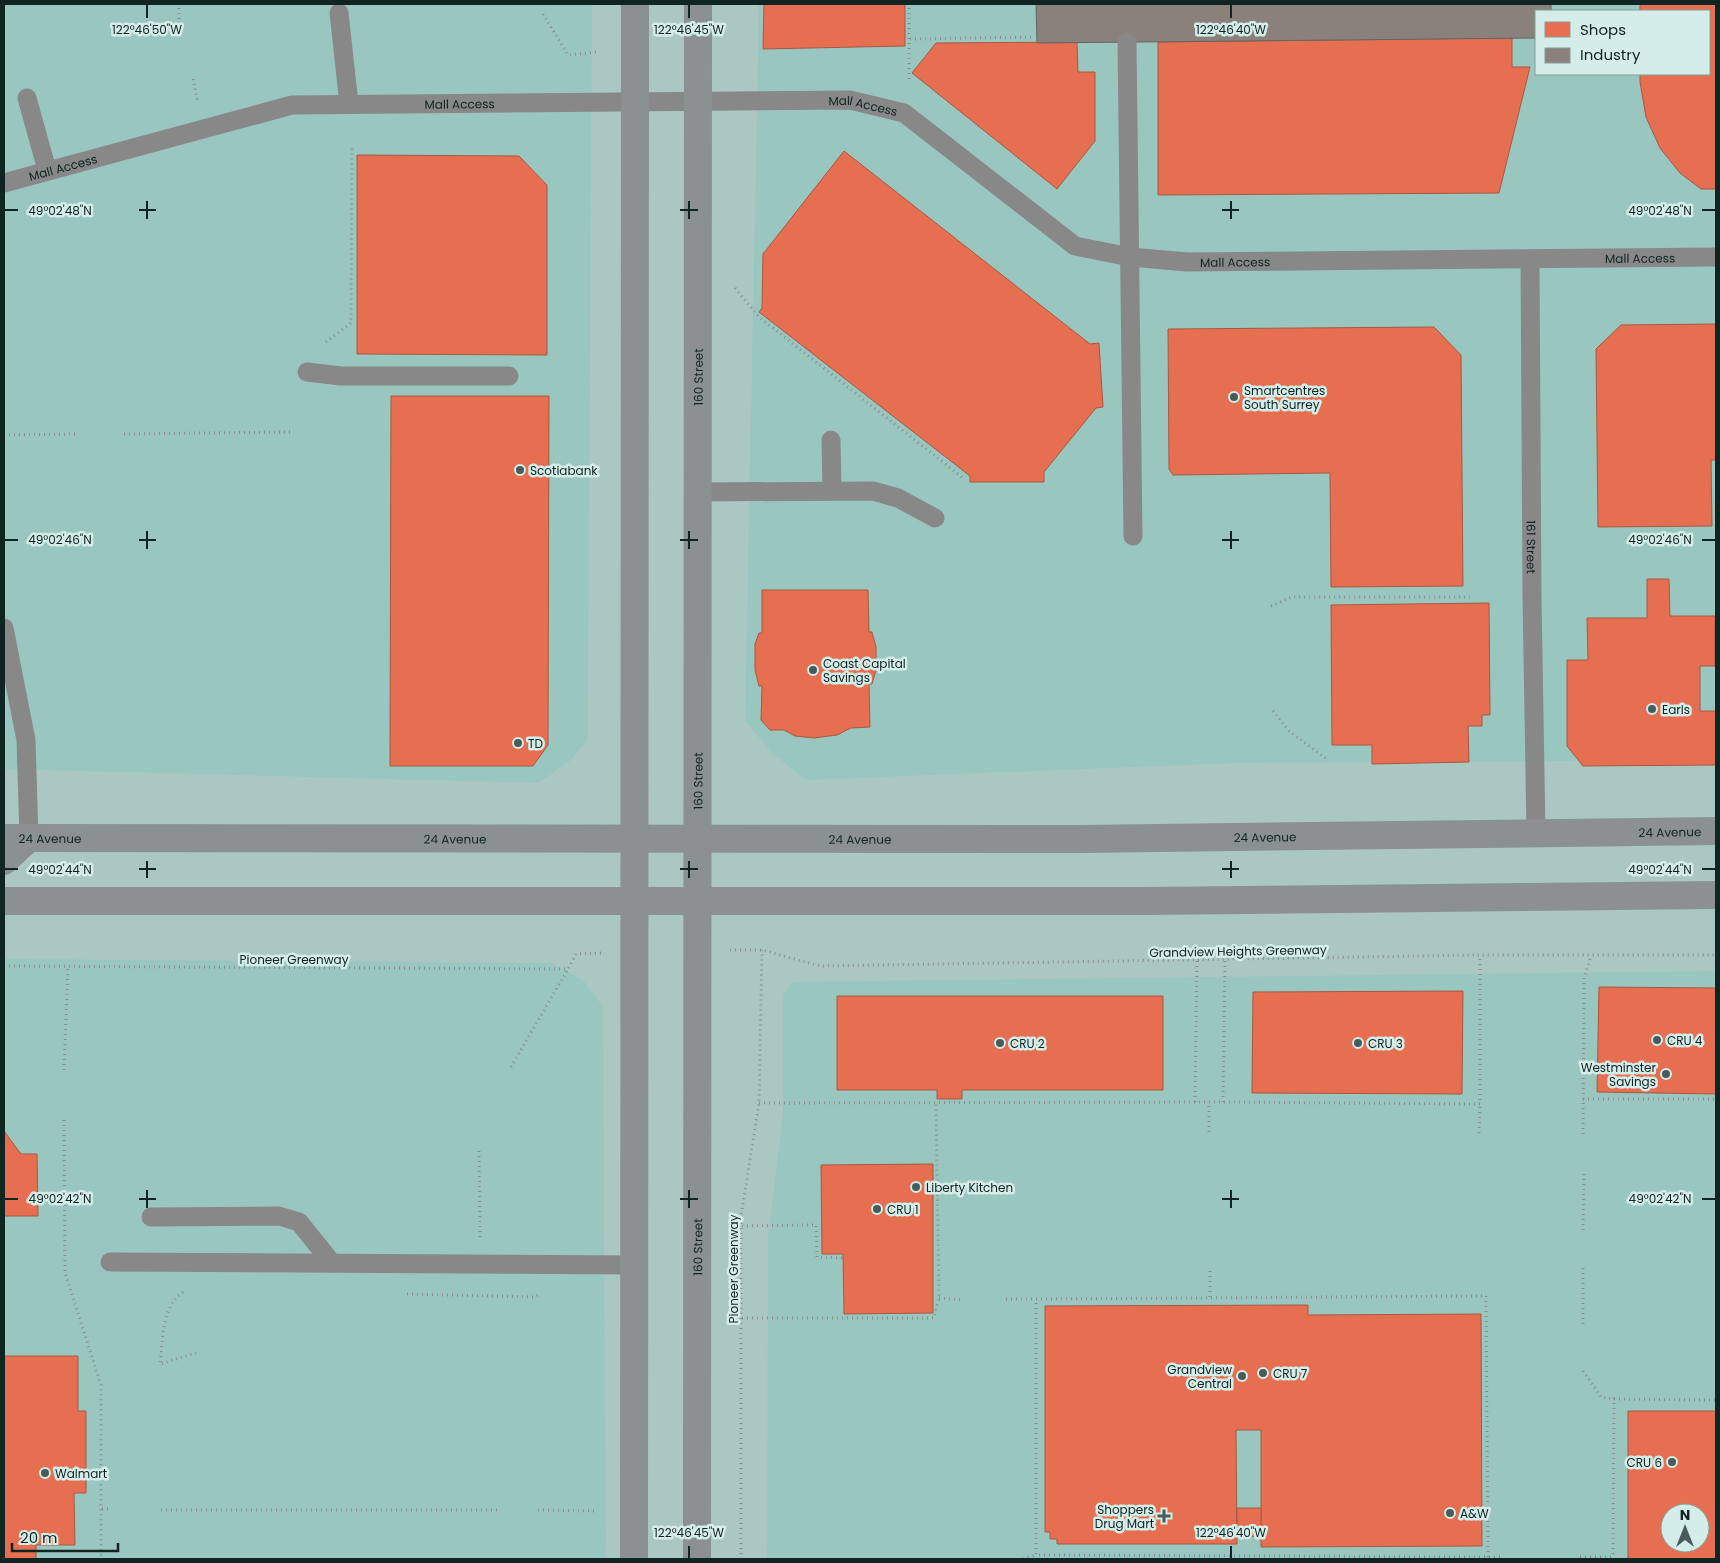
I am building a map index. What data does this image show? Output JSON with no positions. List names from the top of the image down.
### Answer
{
  "streets": {
    "main road": ["160 Street", "24 Avenue"],
    "lane": ["Mall Access", "161 Street"],
    "path": ["Grandview Heights Greenway", "Pioneer Greenway"]
  },
  "crossings": [
    ["Mall Access", "160 Street"],
    ["Mall Access", "161 Street"],
    ["160 Street", "24 Avenue"],
    ["161 Street", "24 Avenue"],
    ["Grandview Heights Greenway", "Pioneer Greenway"]
  ],
  "places": {
    "other": [
      "Smartcentres South Surrey",
      "Scotiabank",
      "Coast Capital Savings",
      "Earls",
      "TD",
      "CRU 4",
      "CRU 2",
      "CRU 3",
      "Westminster Savings",
      "Liberty Kitchen",
      "CRU 1",
      "CRU 7",
      "Grandview Central",
      "CRU 6",
      "Walmart",
      "A&W"
    ],
    "health": ["Shoppers Drug Mart"]
  },
  "legend": ["Shops", "Industry"],
  "scale_bar": "20 m",
  "north": "top",
  "coordinates": [
    "122°46'50\"W",
    "122°46'45\"W",
    "122°46'40\"W",
    "49°02'48\"N",
    "49°02'46\"N",
    "49°02'44\"N",
    "49°02'42\"N"
  ]
}
